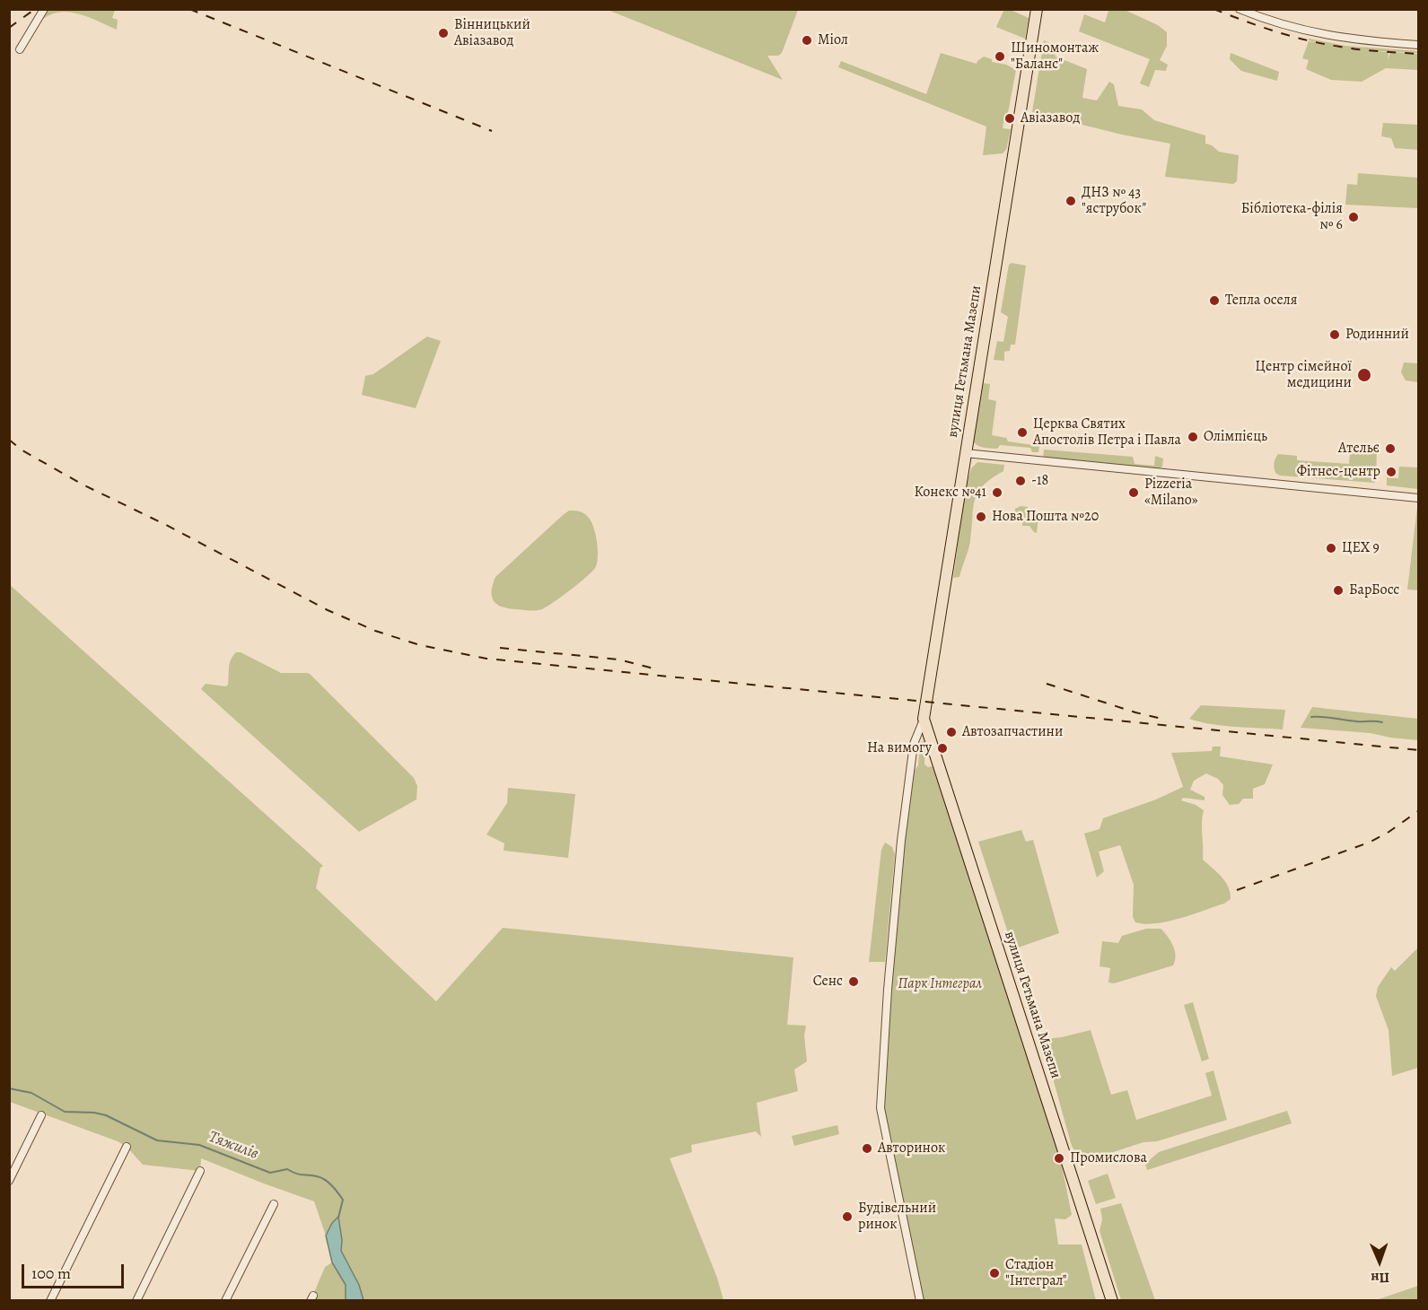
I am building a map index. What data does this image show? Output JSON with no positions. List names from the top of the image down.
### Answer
{
  "streets": {
    "main road": ["вулиця Гетьмана Мазепи"]
  },
  "water": ["Тяжилів"],
  "parks": ["Парк Інтеграл"],
  "places": [
    "Вінницький Авіазавод",
    "Міол",
    "Шиномонтаж \"Баланс\"",
    "Авіазавод",
    "ДНЗ № 43 \"яструбок\"",
    "Бібліотека-філія № 6",
    "Тепла оселя",
    "Родинний",
    "Центр сімейної медицини",
    "Церква Святих Апостолів Петра і Павла",
    "Олімпієць",
    "Ательє",
    "Фітнес-центр",
    "-18",
    "Конекс №41",
    "Pizzeria «Milano»",
    "Нова Пошта №20",
    "ЦЕХ 9",
    "БарБосс",
    "Автозапчастини",
    "На вимогу",
    "Сенс",
    "Авторинок",
    "Промислова",
    "Будівельний ринок",
    "Стадіон \"Інтеграл\""
  ],
  "scale_bar": "100 m",
  "north": "bottom"
}
